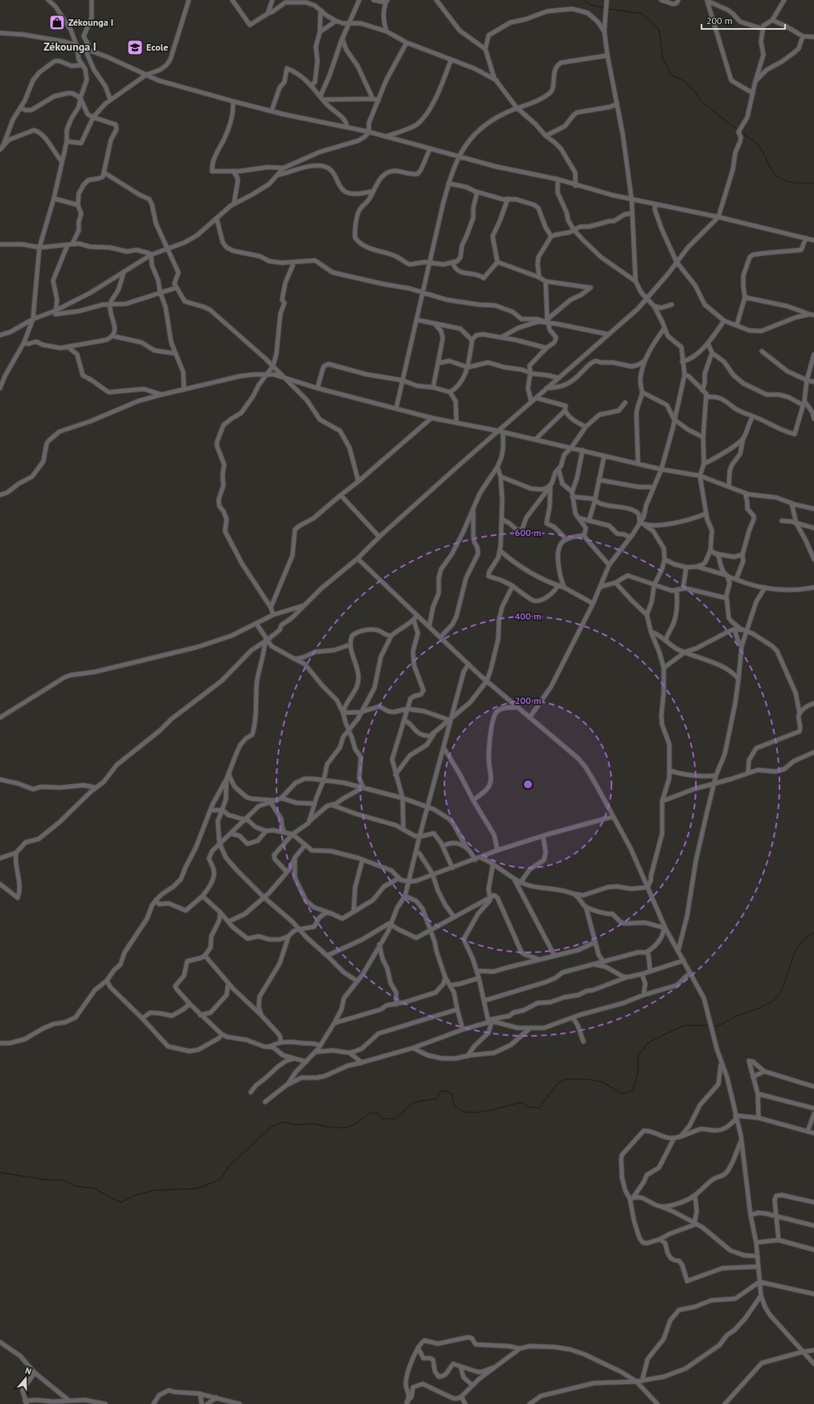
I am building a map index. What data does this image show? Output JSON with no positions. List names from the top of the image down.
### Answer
{
  "districts": ["Zékounga I"],
  "places": {
    "shop": ["Zékounga I"],
    "school or university": ["Ecole"]
  },
  "scale_bar": "200 m",
  "north": "top",
  "rings": ["600 m", "400 m", "200 m"]
}
